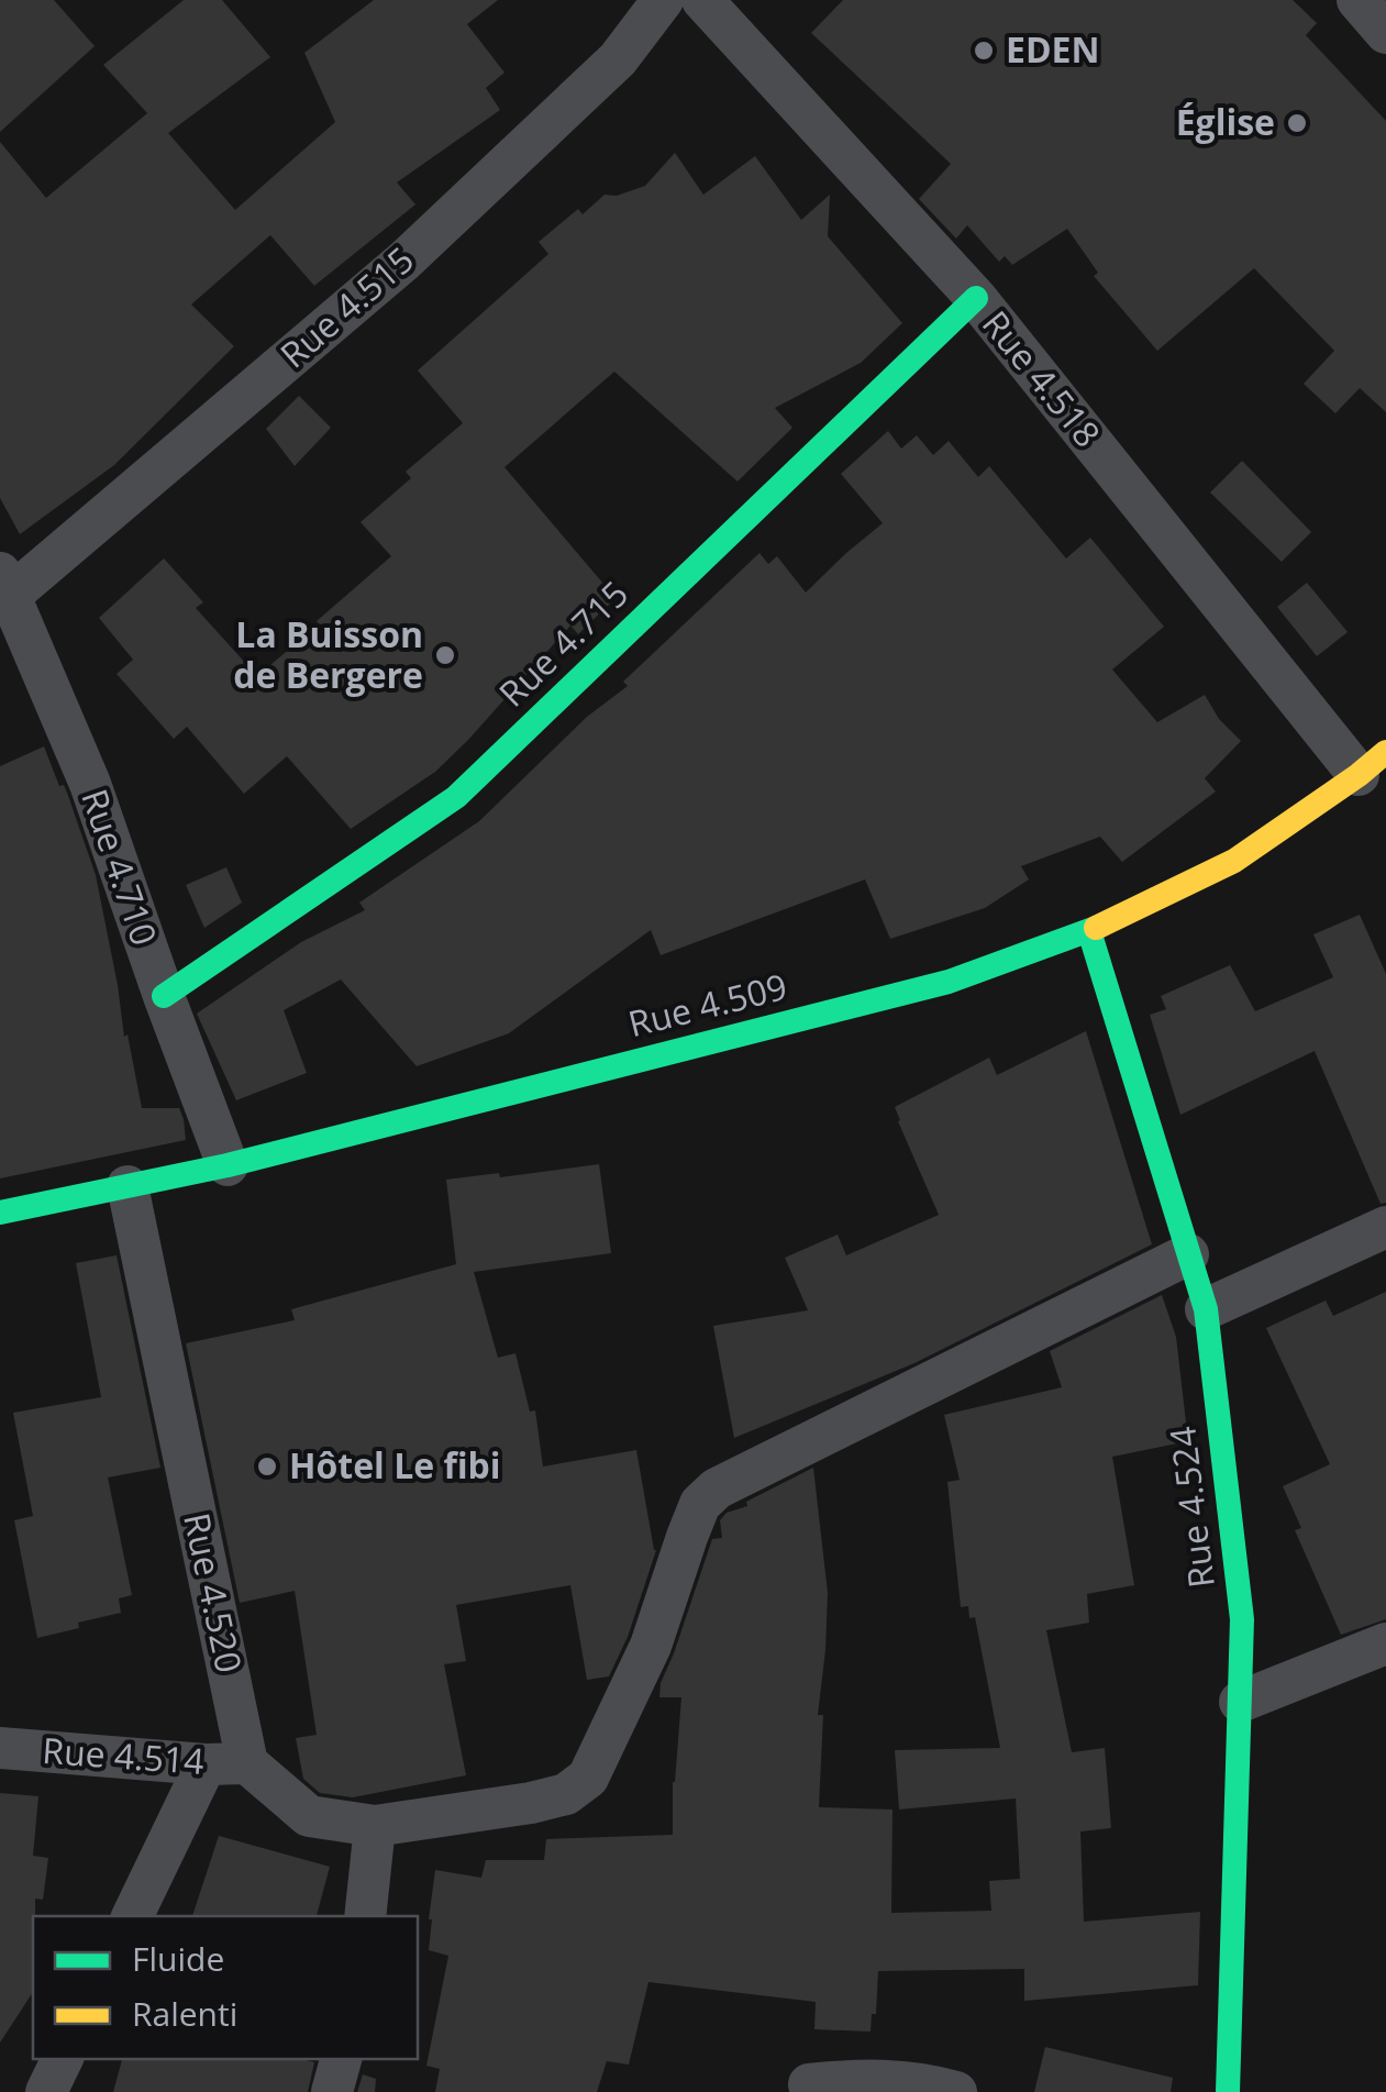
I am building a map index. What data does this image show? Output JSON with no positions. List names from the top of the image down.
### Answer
{
  "streets": {
    "street": [
      "Rue 4.515",
      "Rue 4.518",
      "Rue 4.715",
      "Rue 4.710",
      "Rue 4.509",
      "Rue 4.524",
      "Rue 4.520",
      "Rue 4.514"
    ]
  },
  "crossings": [
    ["Rue 4.515", "Rue 4.710"],
    ["Rue 4.518", "Rue 4.715"],
    ["Rue 4.518", "Rue 4.509"],
    ["Rue 4.715", "Rue 4.710"],
    ["Rue 4.710", "Rue 4.509"],
    ["Rue 4.509", "Rue 4.524"],
    ["Rue 4.509", "Rue 4.520"],
    ["Rue 4.520", "Rue 4.514"]
  ],
  "places": [
    "EDEN",
    "Église",
    "La Buisson de Bergere",
    "Hôtel Le fibi"
  ],
  "legend": ["Fluide", "Ralenti"]
}
